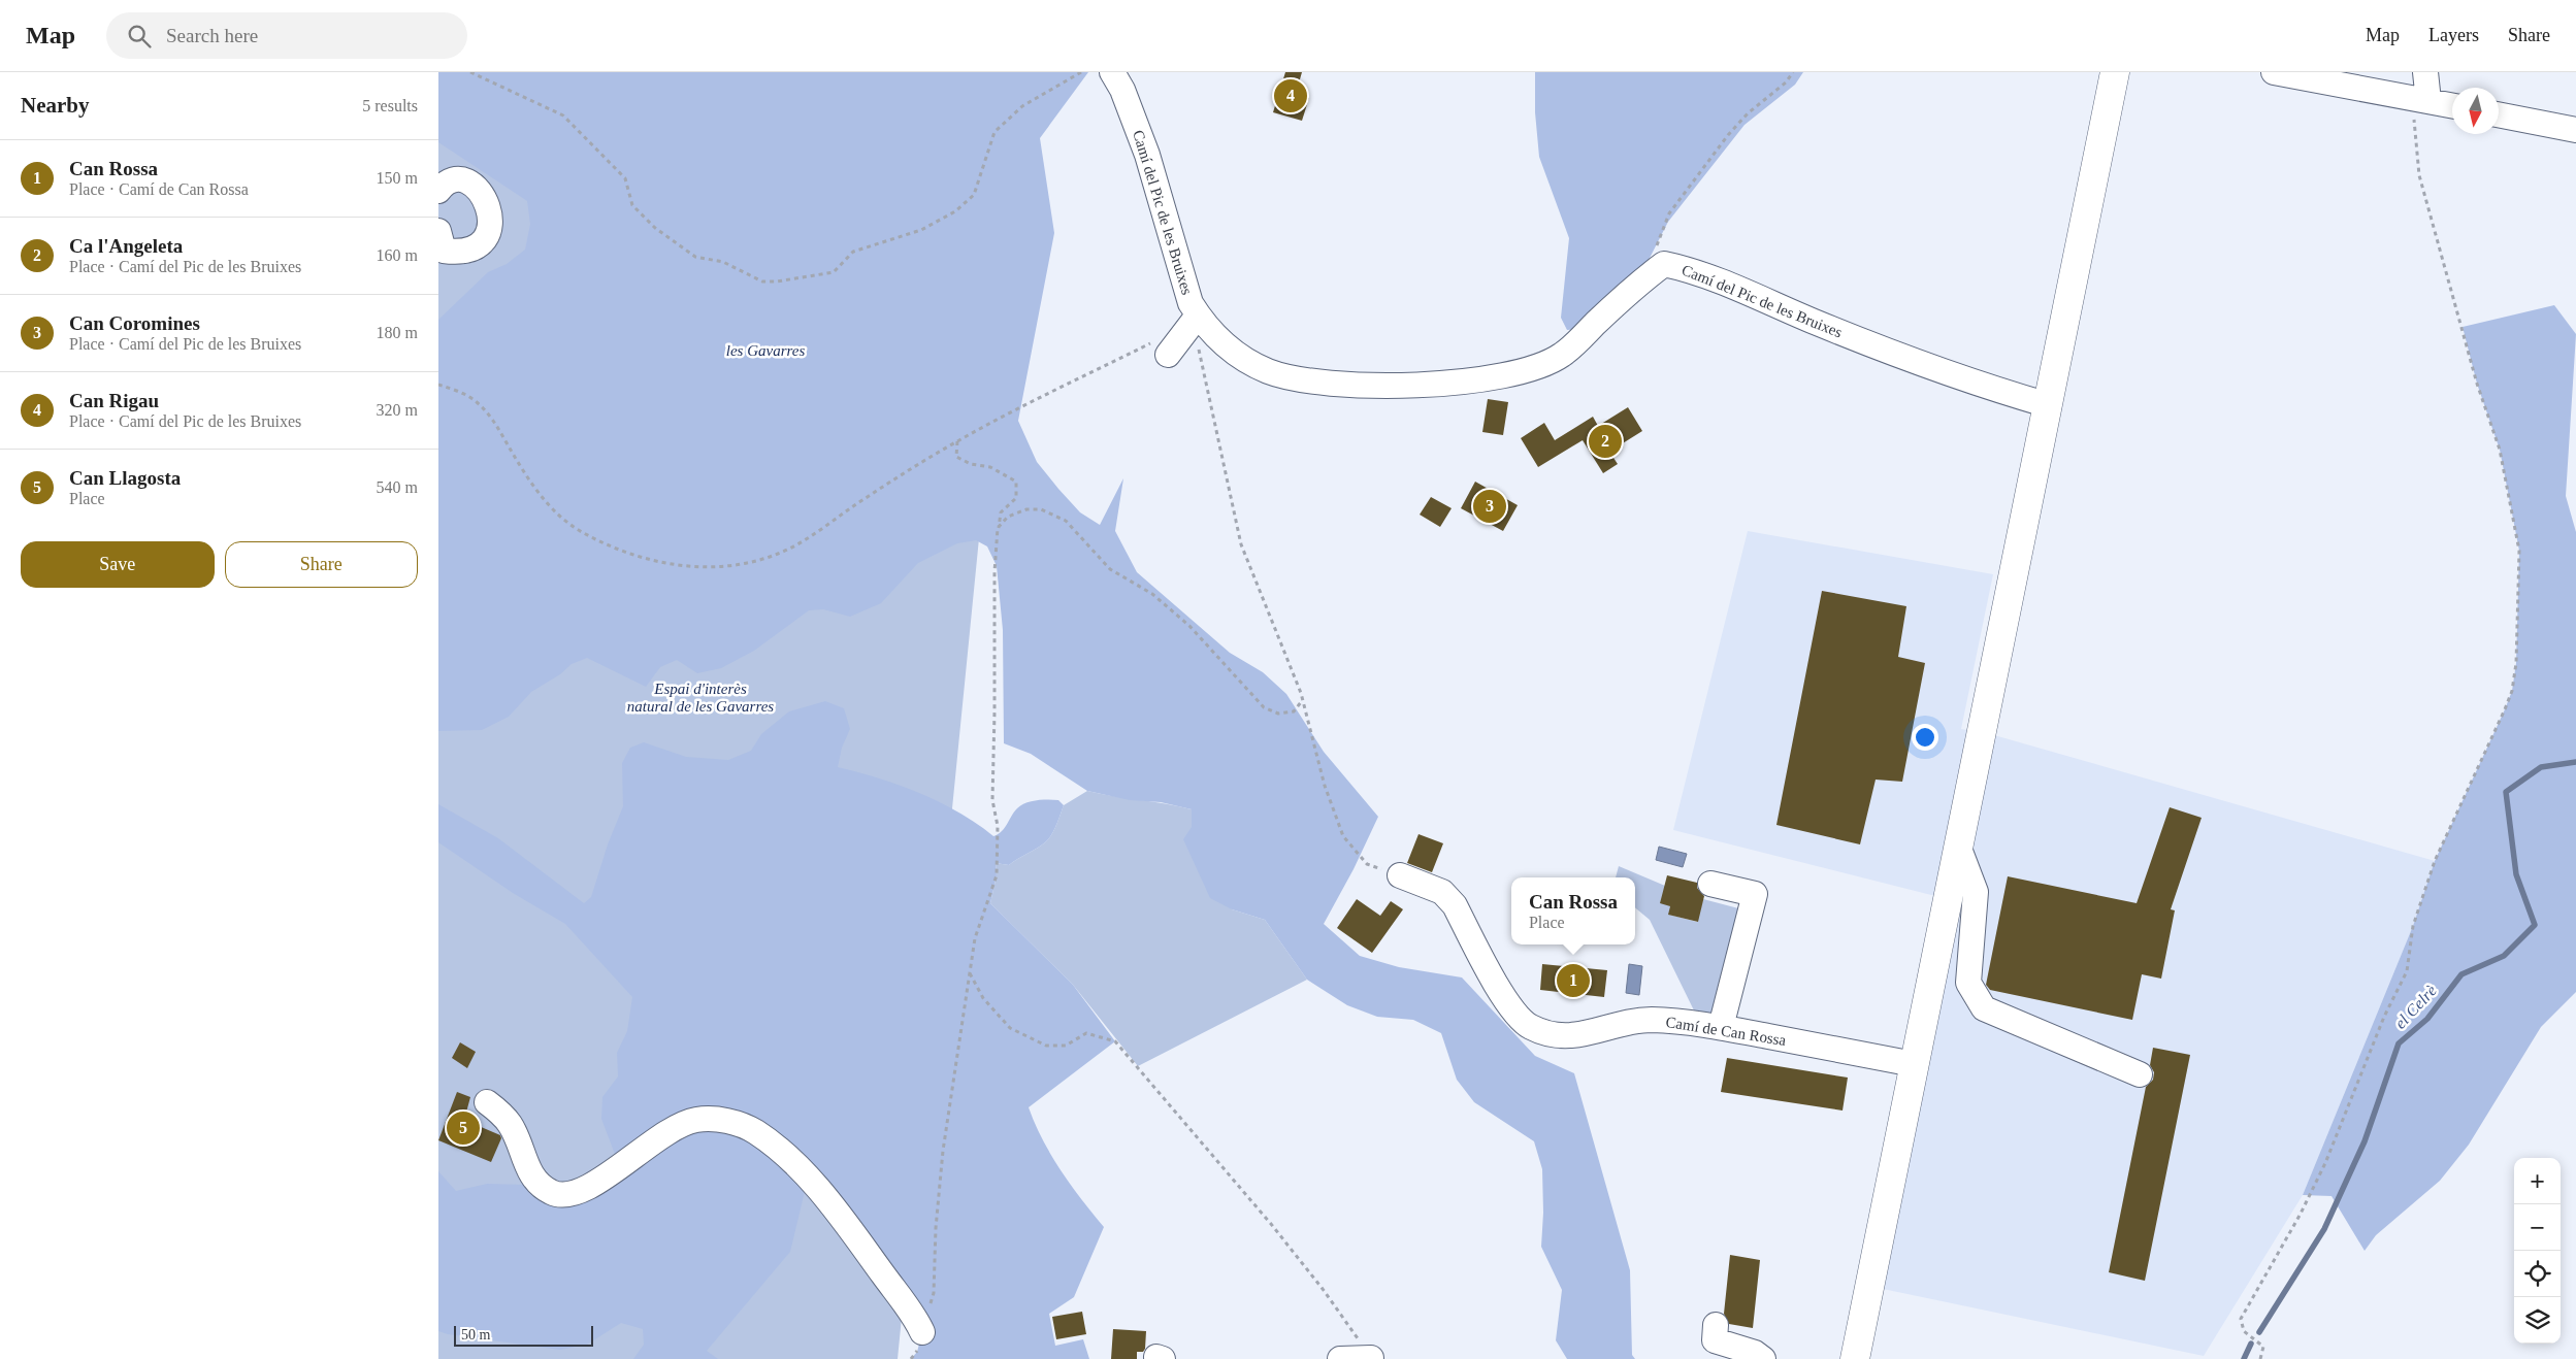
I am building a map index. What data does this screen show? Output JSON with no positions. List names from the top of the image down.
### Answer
{
  "streets": {
    "street": ["Camí del Pic de les Bruixes", "Camí de Can Rossa"]
  },
  "water": ["el Celrè"],
  "parks": ["les Gavarres", "Espai d'interès natural de les Gavarres"],
  "scale_bar": "50 m",
  "north": "bottom",
  "page": {
    "header": "Map",
    "search": "Search here",
    "nav": ["Map", "Layers", "Share"],
    "heading": ["Nearby", "5 results"],
    "pins": [
      "4",
      "2",
      "3",
      "1",
      "5"
    ],
    "list": [
      {
        "mark": "1",
        "name": "Can Rossa",
        "note": "Place · Camí de Can Rossa",
        "value": "150 m"
      },
      {
        "mark": "2",
        "name": "Ca l'Angeleta",
        "note": "Place · Camí del Pic de les Bruixes",
        "value": "160 m"
      },
      {
        "mark": "3",
        "name": "Can Coromines",
        "note": "Place · Camí del Pic de les Bruixes",
        "value": "180 m"
      },
      {
        "mark": "4",
        "name": "Can Rigau",
        "note": "Place · Camí del Pic de les Bruixes",
        "value": "320 m"
      },
      {
        "mark": "5",
        "name": "Can Llagosta",
        "note": "Place",
        "value": "540 m"
      }
    ],
    "buttons": ["Save", "Share"],
    "popup": ["Can Rossa", "Place"],
    "map_buttons": ["+", "−"],
    "scale": "50 m"
  }
}
